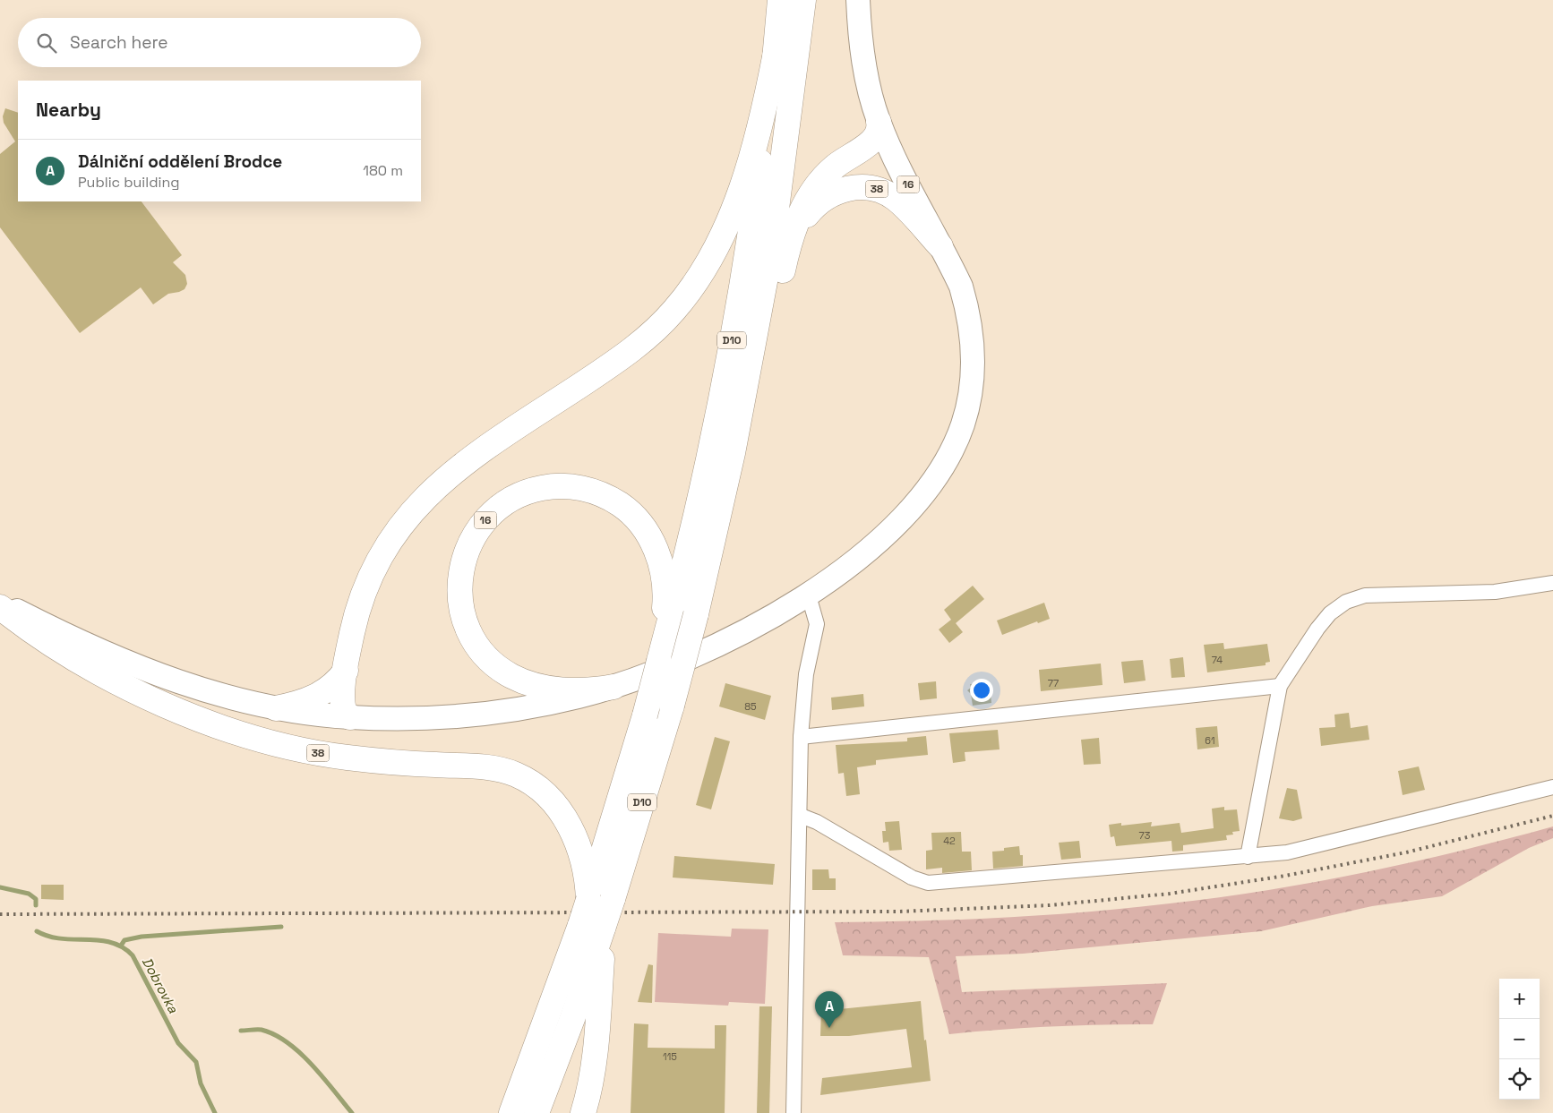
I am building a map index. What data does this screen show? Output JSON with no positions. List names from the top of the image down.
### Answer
{
  "streets": {
    "highway": ["16", "38", "D10"]
  },
  "crossings": [
    ["16", "38"],
    ["16", "D10"],
    ["38", "D10"]
  ],
  "water": ["Dobrovka"],
  "house_numbers": [
    "74",
    "77",
    "85",
    "61",
    "73",
    "42",
    "115"
  ],
  "page": {
    "search": "Search here",
    "heading": "Nearby",
    "list": [
      {
        "mark": "A",
        "name": "Dálniční oddělení Brodce",
        "note": "Public building",
        "value": "180 m"
      }
    ],
    "map_buttons": ["+", "−"],
    "pins": "A"
  }
}
